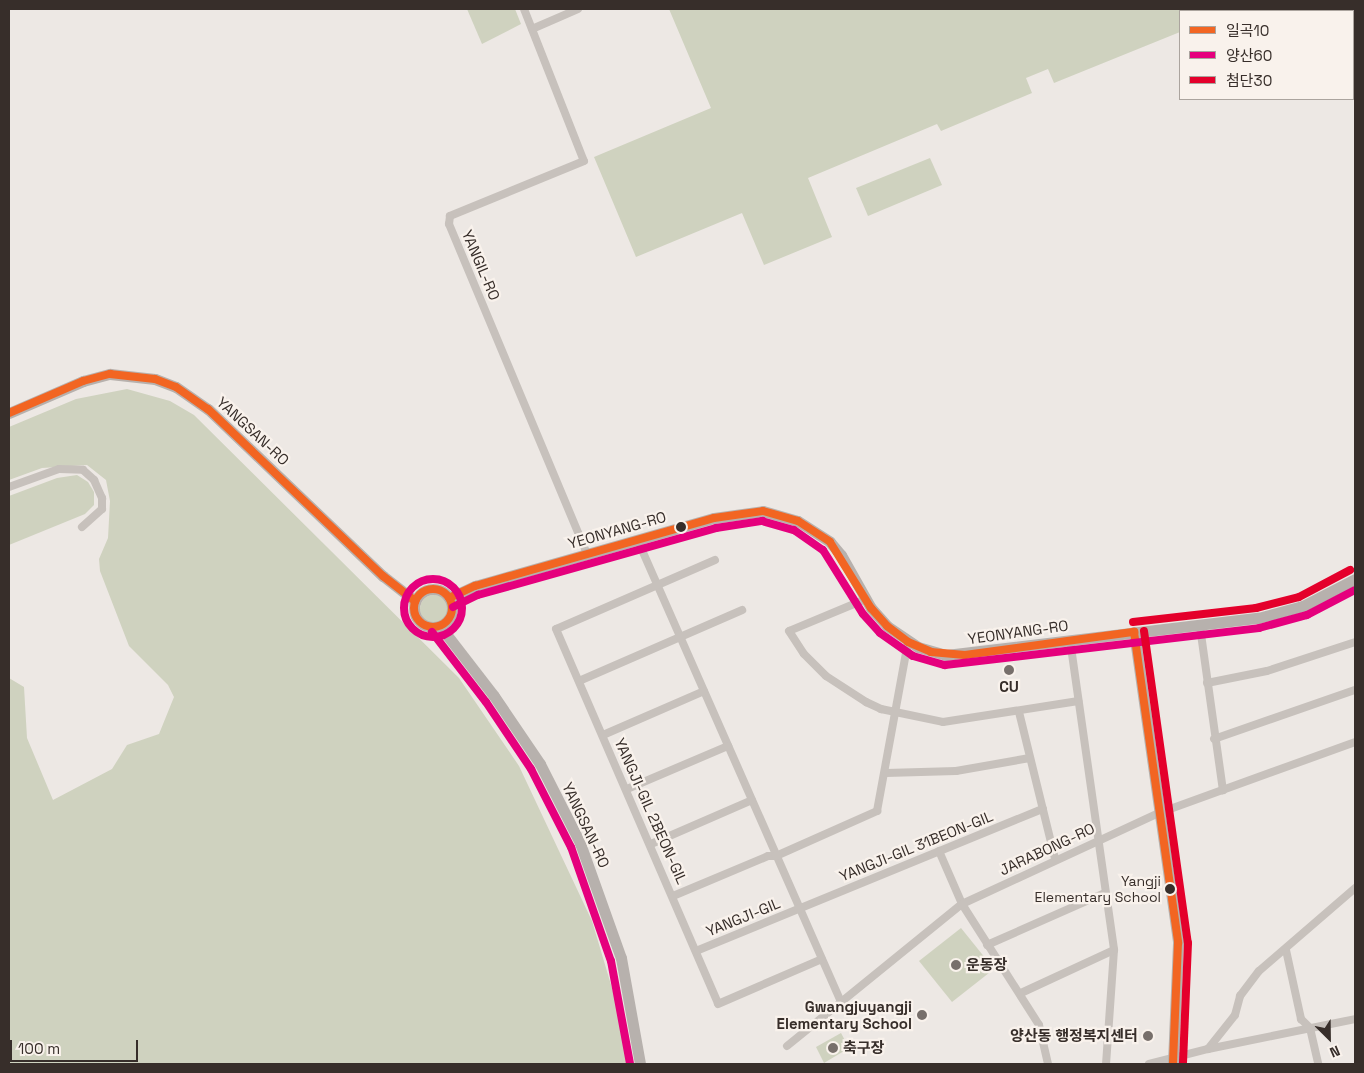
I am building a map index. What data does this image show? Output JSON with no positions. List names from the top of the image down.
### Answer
{
  "streets": {
    "street": [
      "YANGIL-RO",
      "YANGSAN-RO",
      "YEONYANG-RO",
      "YANGJI-GIL 2BEON-GIL",
      "YANGJI-GIL 31BEON-GIL",
      "JARABONG-RO",
      "YANGJI-GIL"
    ]
  },
  "crossings": [
    ["YANGIL-RO", "YEONYANG-RO"],
    ["YANGSAN-RO", "YEONYANG-RO"],
    ["YEONYANG-RO", "YANGJI-GIL"],
    ["YANGJI-GIL 2BEON-GIL", "YANGJI-GIL"],
    ["YANGJI-GIL 31BEON-GIL", "YANGJI-GIL"],
    ["JARABONG-RO", "YANGJI-GIL"]
  ],
  "places": [
    "CU",
    "Yangji Elementary School",
    "운동장",
    "Gwangjuyangji Elementary School",
    "양산동 행정복지센터",
    "축구장"
  ],
  "lines": ["transit line 일곡10", "transit line 양산60", "transit line 첨단30"],
  "legend": ["일곡10", "양산60", "첨단30"],
  "scale_bar": "100 m",
  "north": "bottom right"
}
